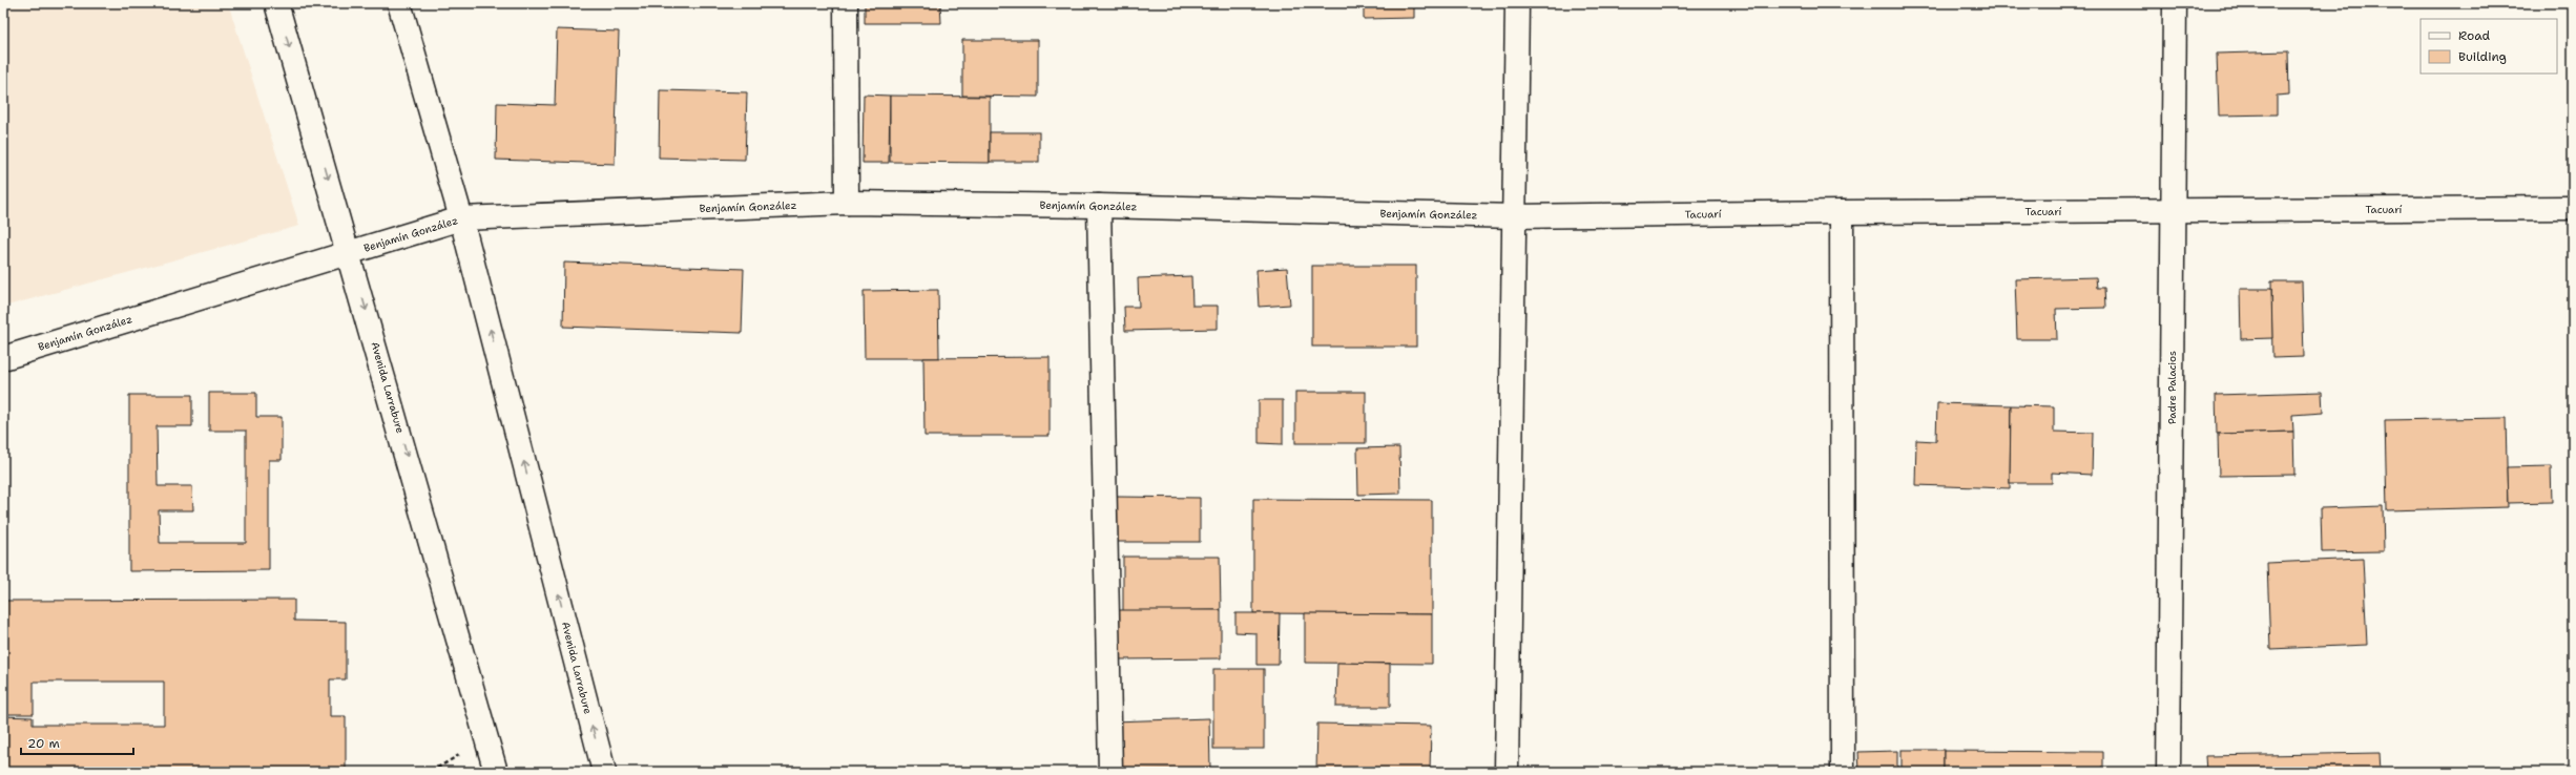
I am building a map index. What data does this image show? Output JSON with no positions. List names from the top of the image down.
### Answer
{
  "streets": {
    "street": [
      "Benjamín González",
      "Tacuarí",
      "Avenida Larrabure",
      "Padre Palacios"
    ]
  },
  "crossings": [
    ["Benjamín González", "Tacuarí"],
    ["Benjamín González", "Avenida Larrabure"],
    ["Tacuarí", "Padre Palacios"]
  ],
  "legend": ["Road", "Building"],
  "scale_bar": "20 m"
}
